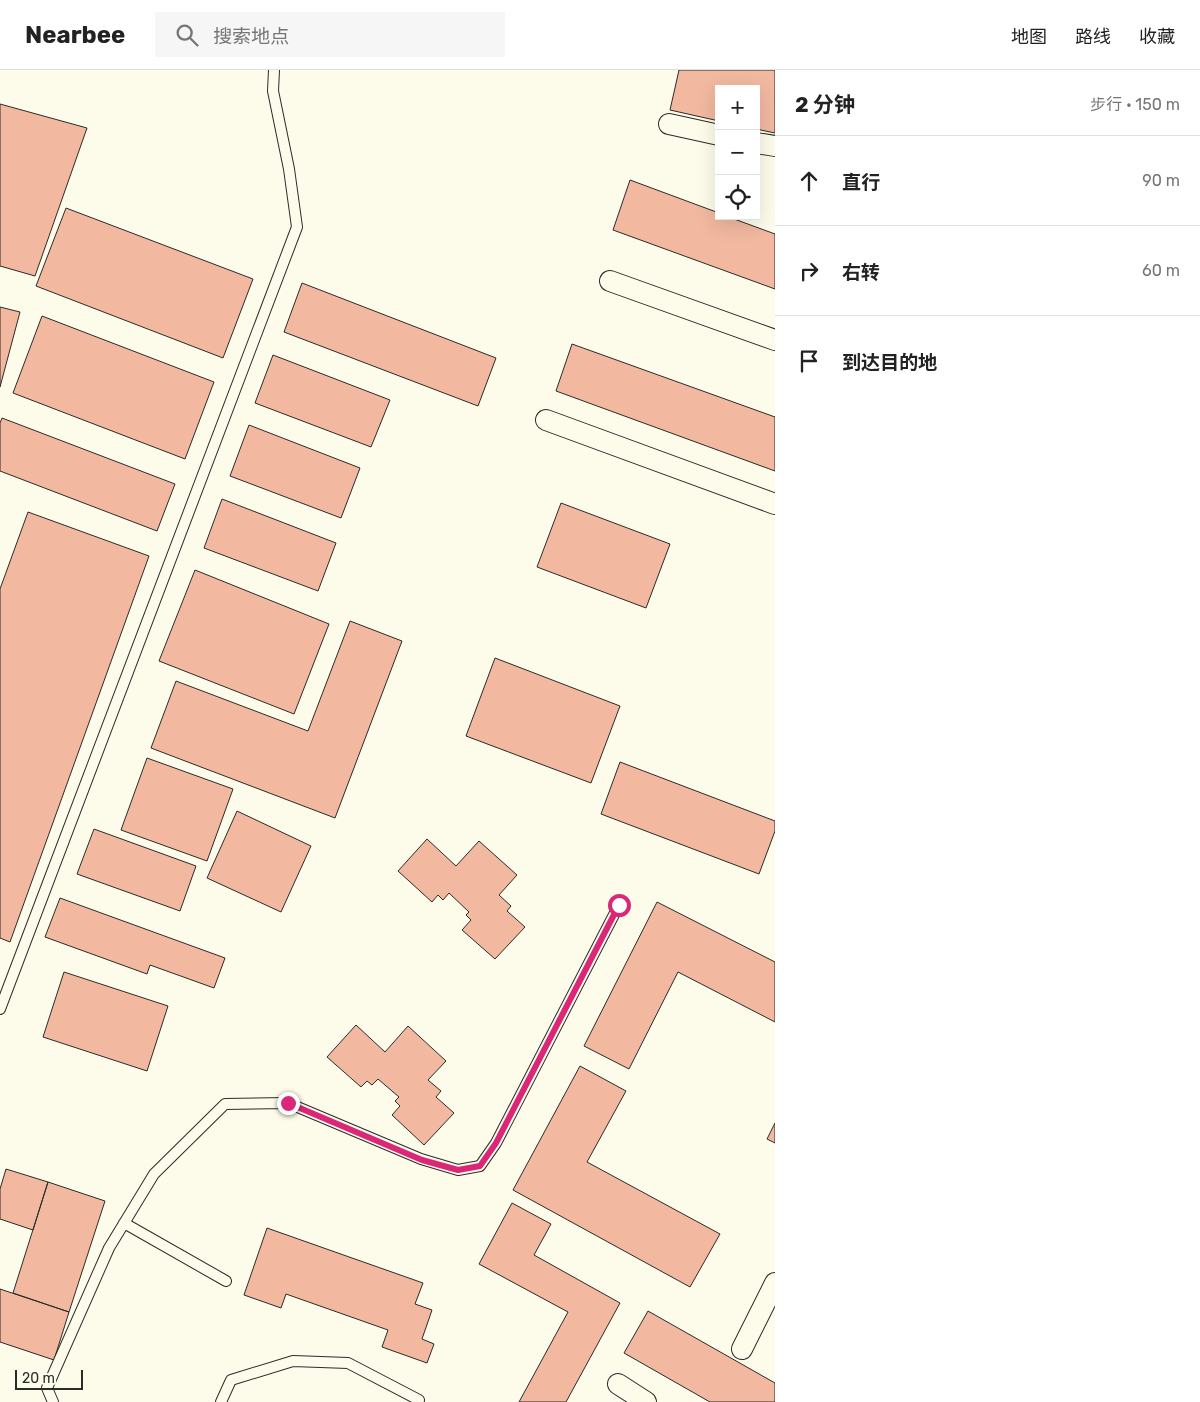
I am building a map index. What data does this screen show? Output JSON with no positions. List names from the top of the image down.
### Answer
{
  "scale_bar": "20 m",
  "page": {
    "header": "Nearbee",
    "search": "搜索地点",
    "nav": ["地图", "路线", "收藏"],
    "heading": ["2 分钟", "步行 · 150 m"],
    "map_buttons": ["+", "−"],
    "list": [
      ["直行", "90 m"],
      ["右转", "60 m"],
      "到达目的地"
    ],
    "scale": "20 m"
  }
}
